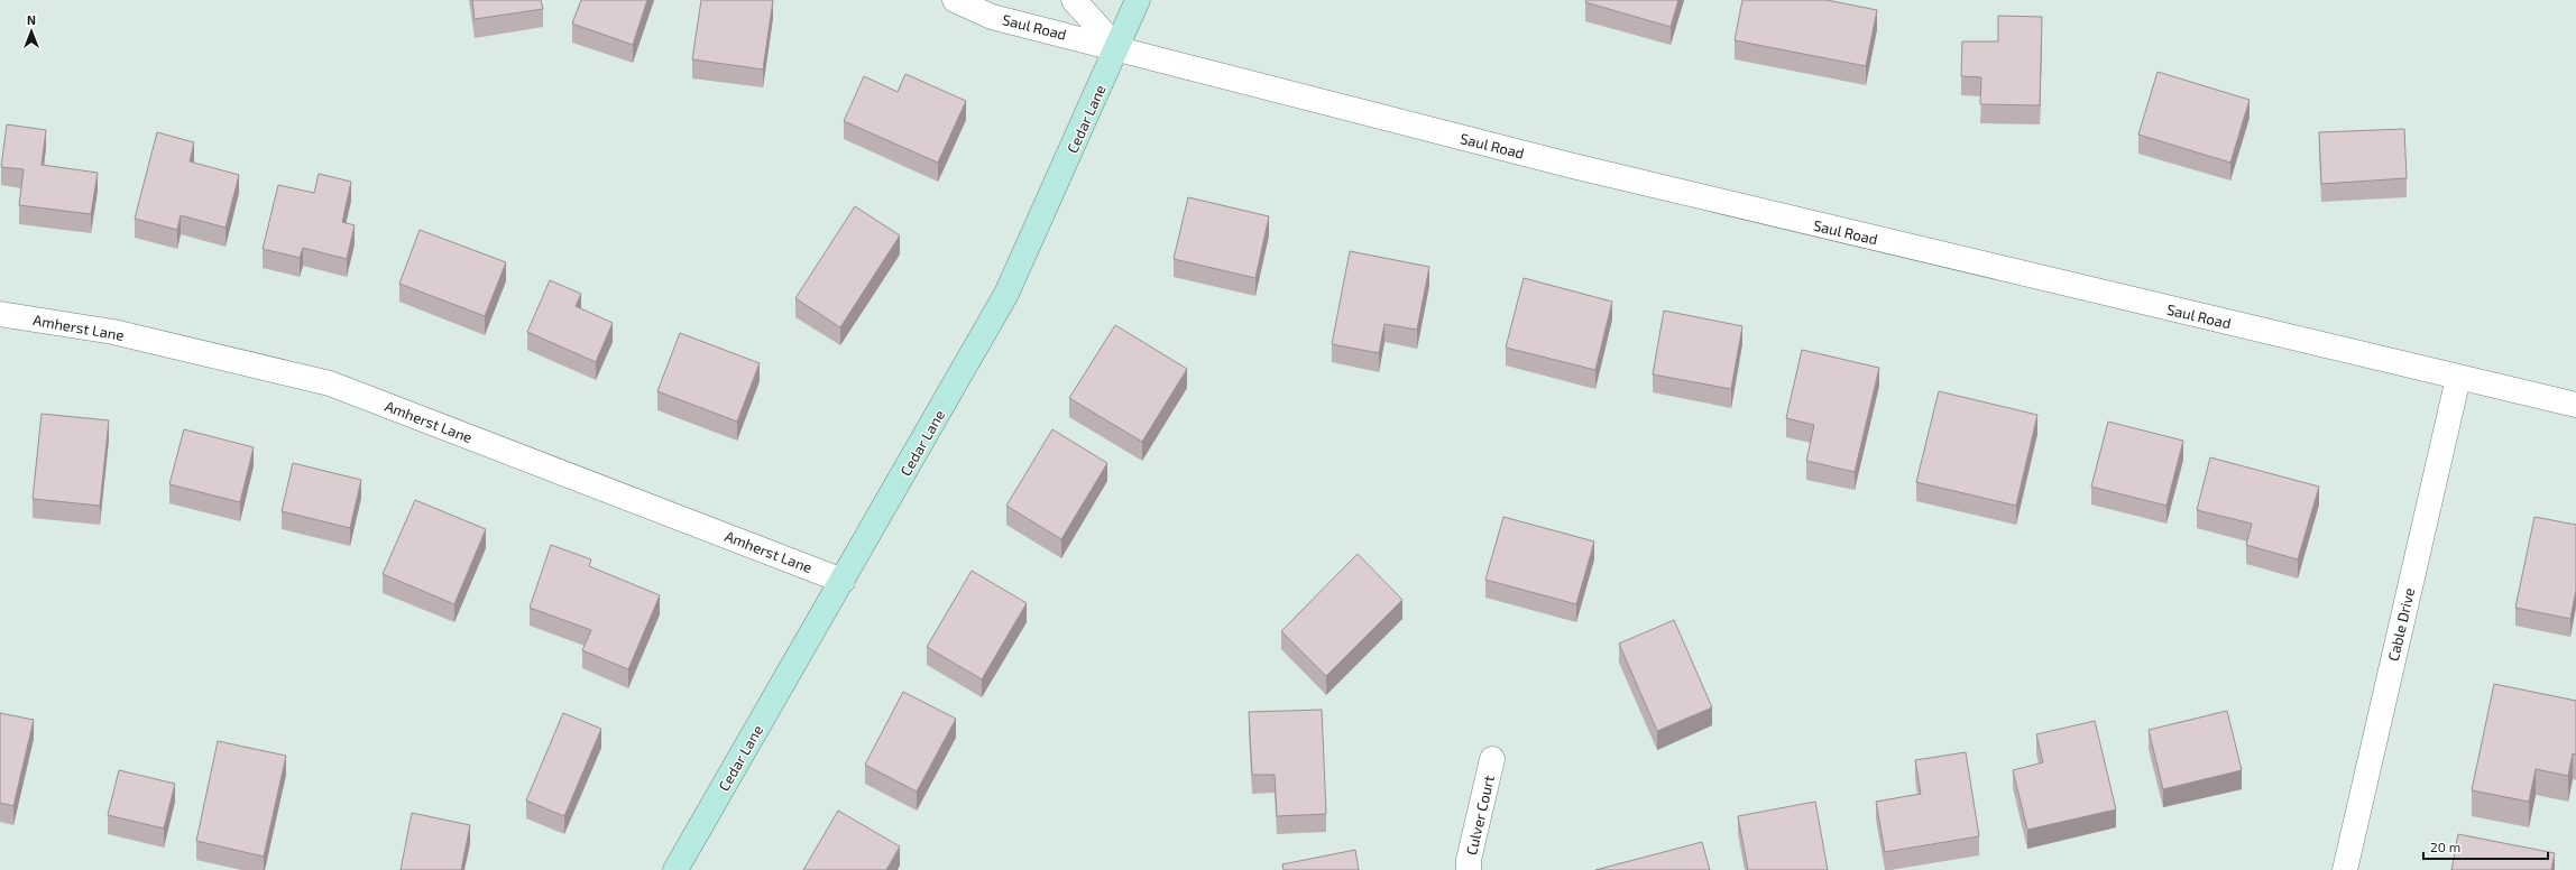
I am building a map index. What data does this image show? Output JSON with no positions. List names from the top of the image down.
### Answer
{
  "streets": {
    "street": [
      "Saul Road",
      "Cedar Lane",
      "Amherst Lane",
      "Cable Drive",
      "Culver Court"
    ]
  },
  "crossings": [
    ["Saul Road", "Cedar Lane"],
    ["Saul Road", "Cable Drive"],
    ["Cedar Lane", "Amherst Lane"]
  ],
  "scale_bar": "20 m",
  "north": "top"
}
